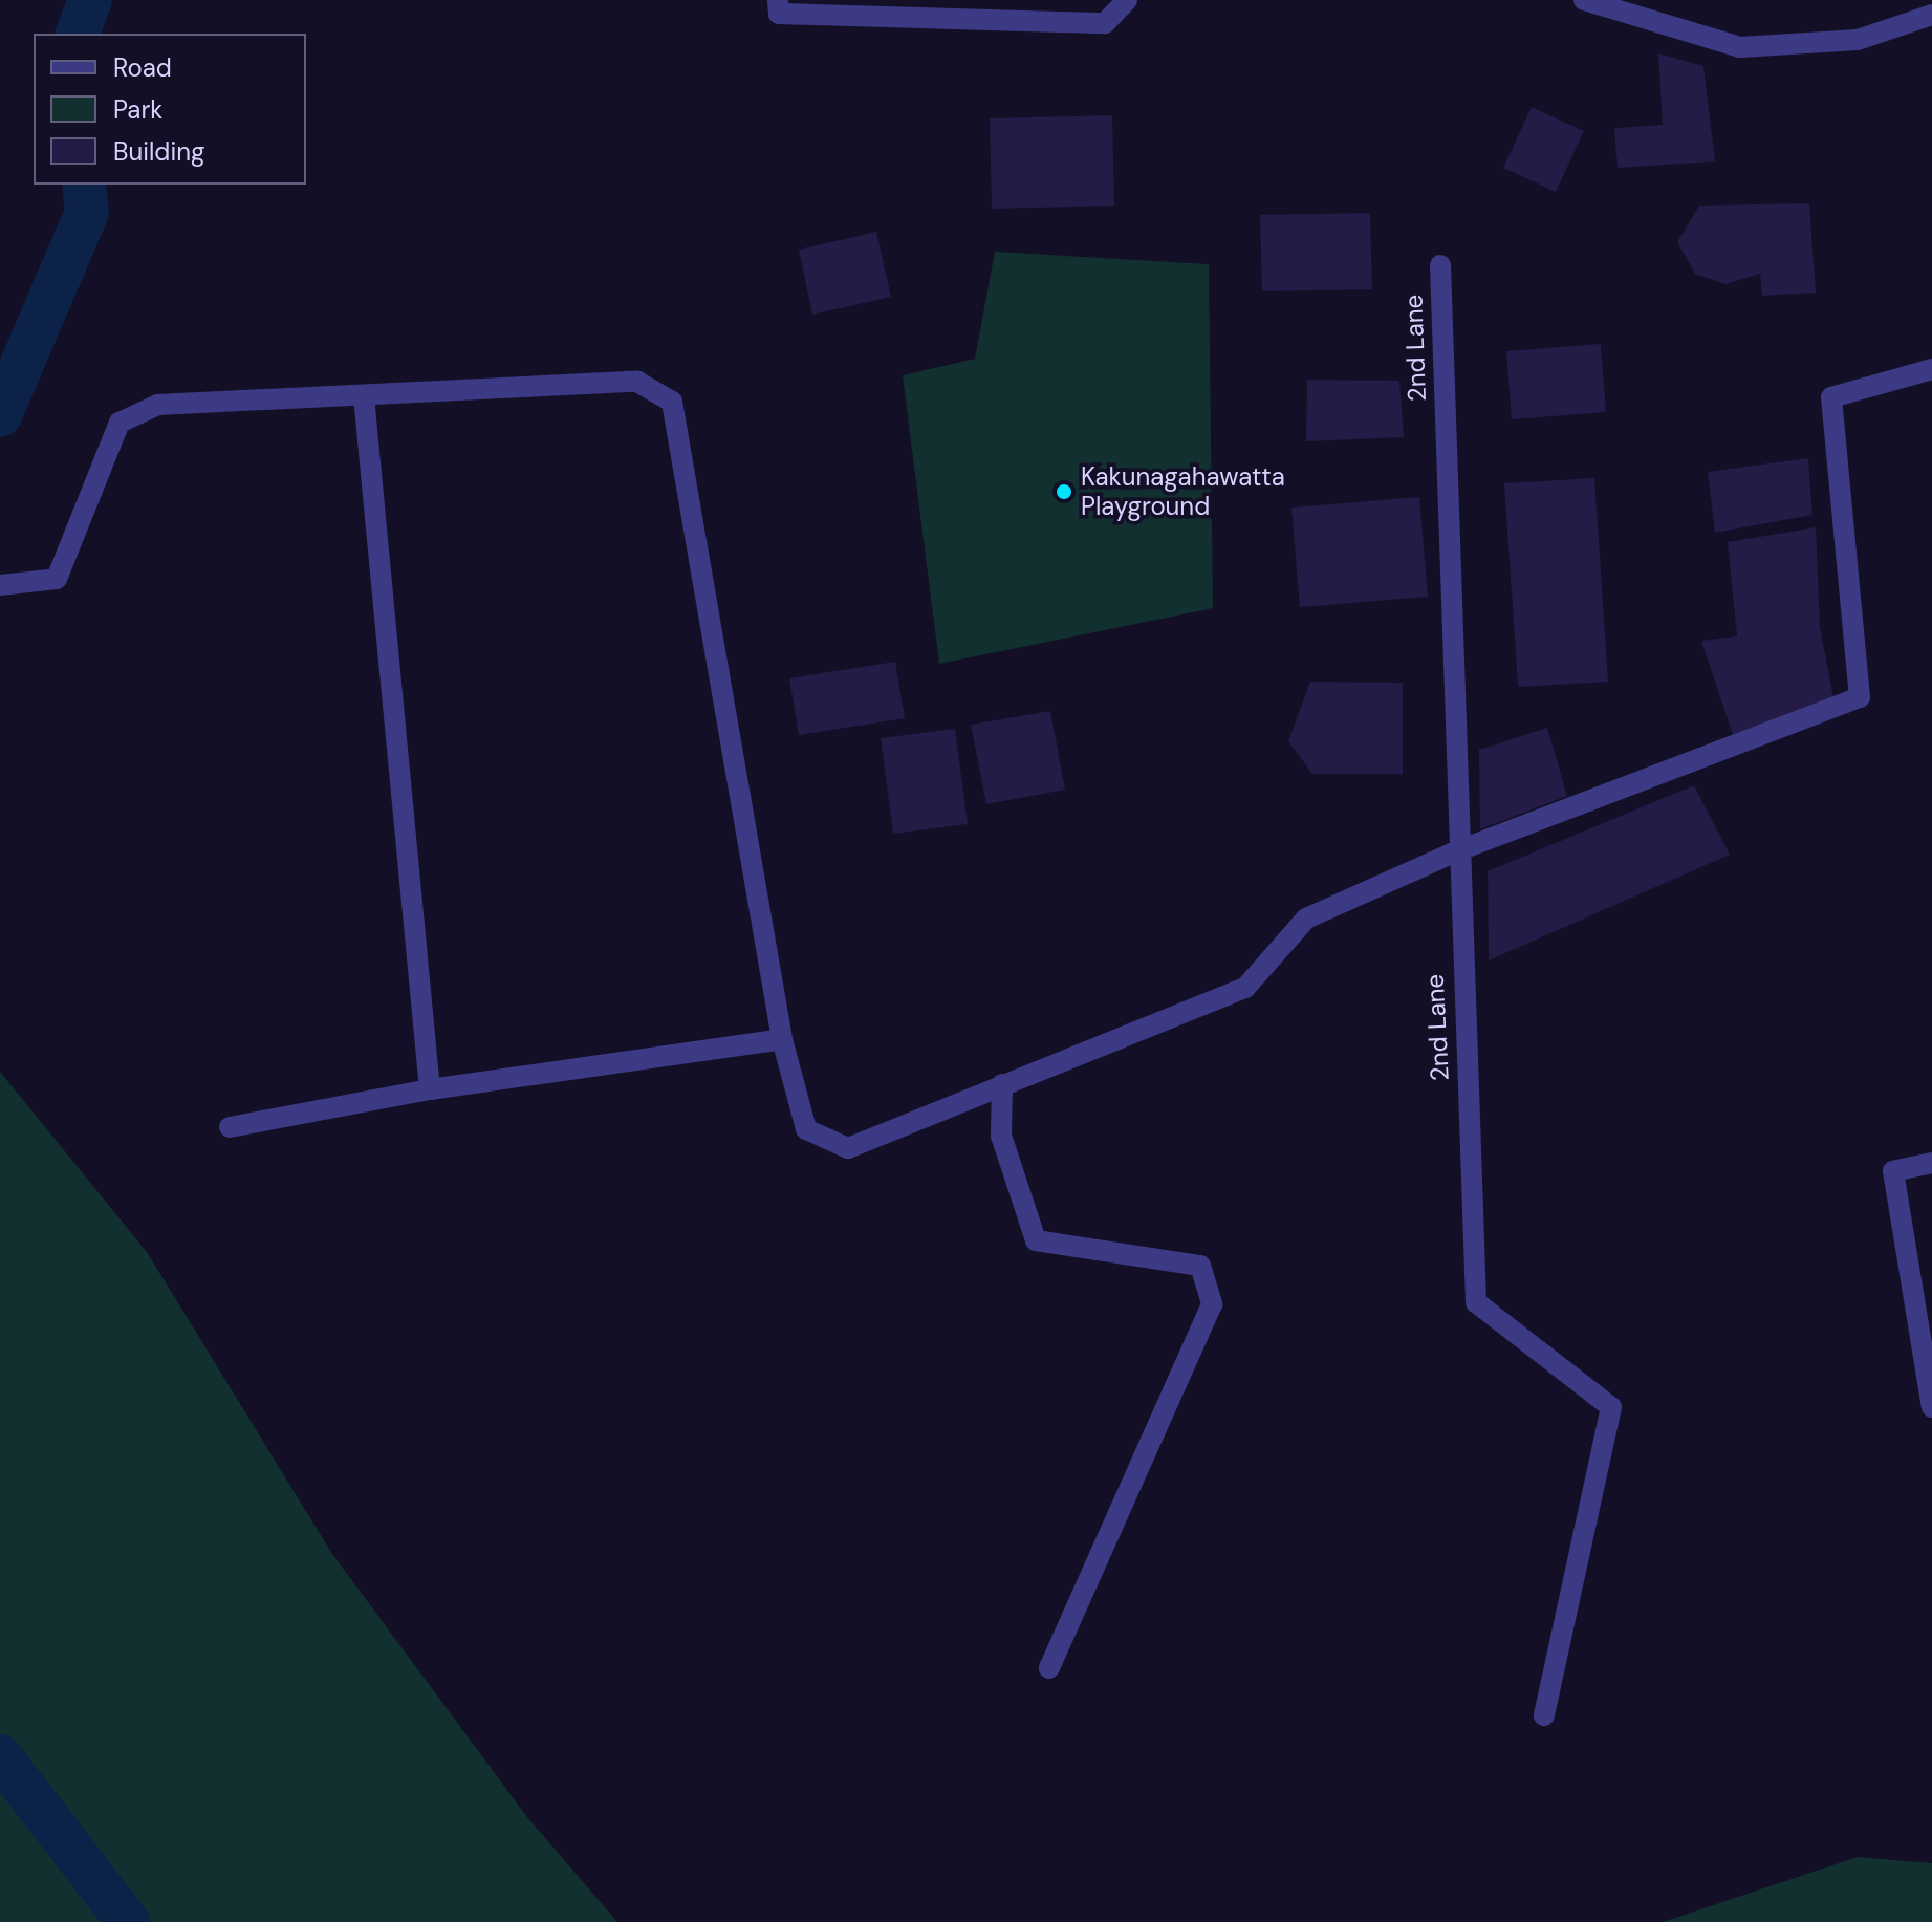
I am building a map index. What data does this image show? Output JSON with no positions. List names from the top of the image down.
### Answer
{
  "streets": {
    "street": ["2nd Lane"]
  },
  "places": ["Kakunagahawatta Playground"],
  "legend": ["Road", "Park", "Building"]
}
